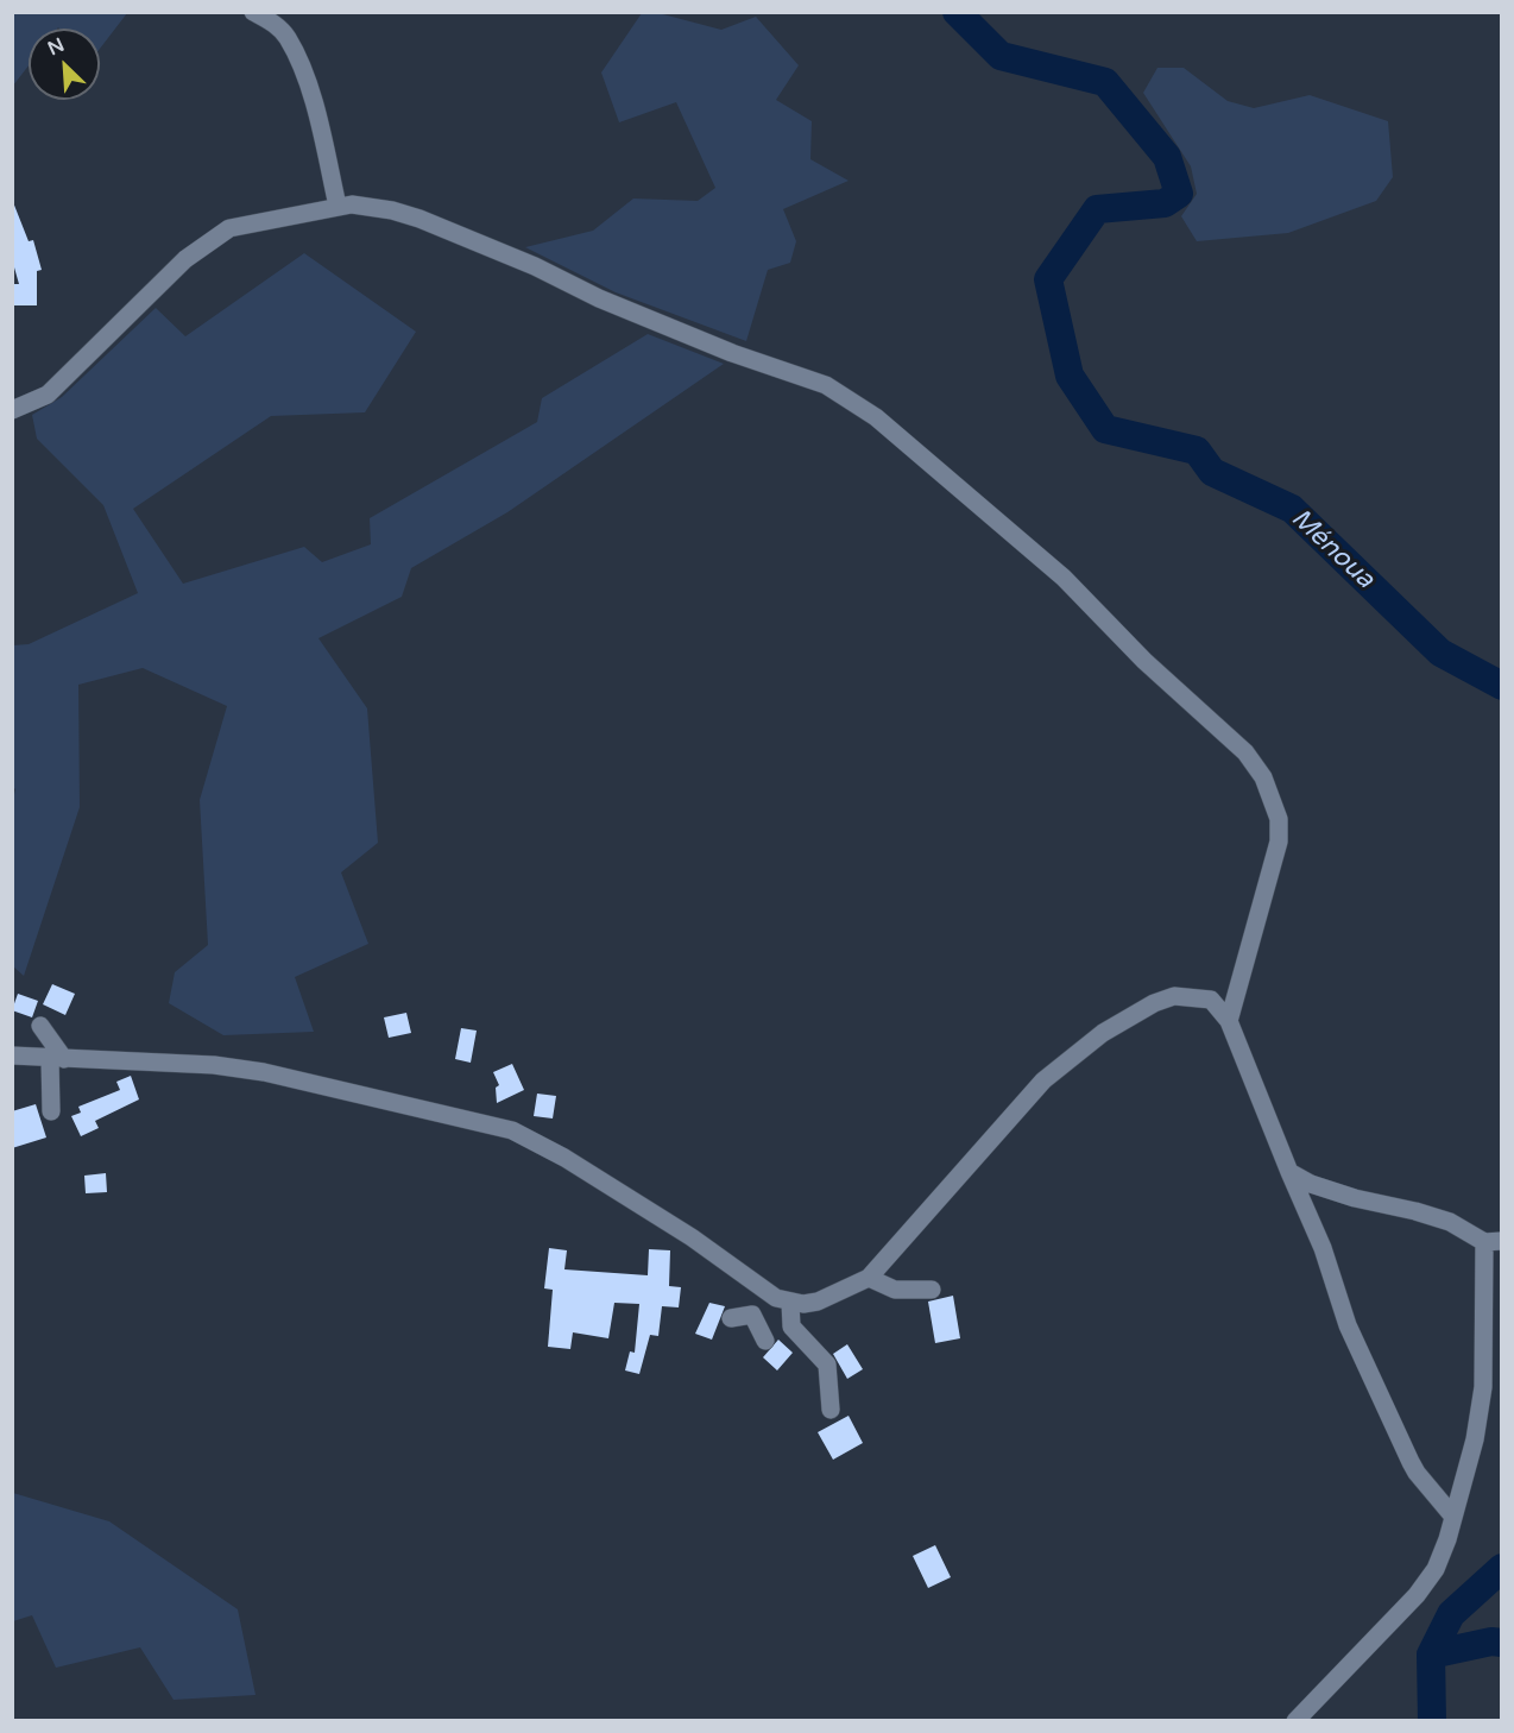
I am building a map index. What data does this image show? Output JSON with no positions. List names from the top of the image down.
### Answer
{
  "water": ["Ménoua"],
  "north": "top left"
}
